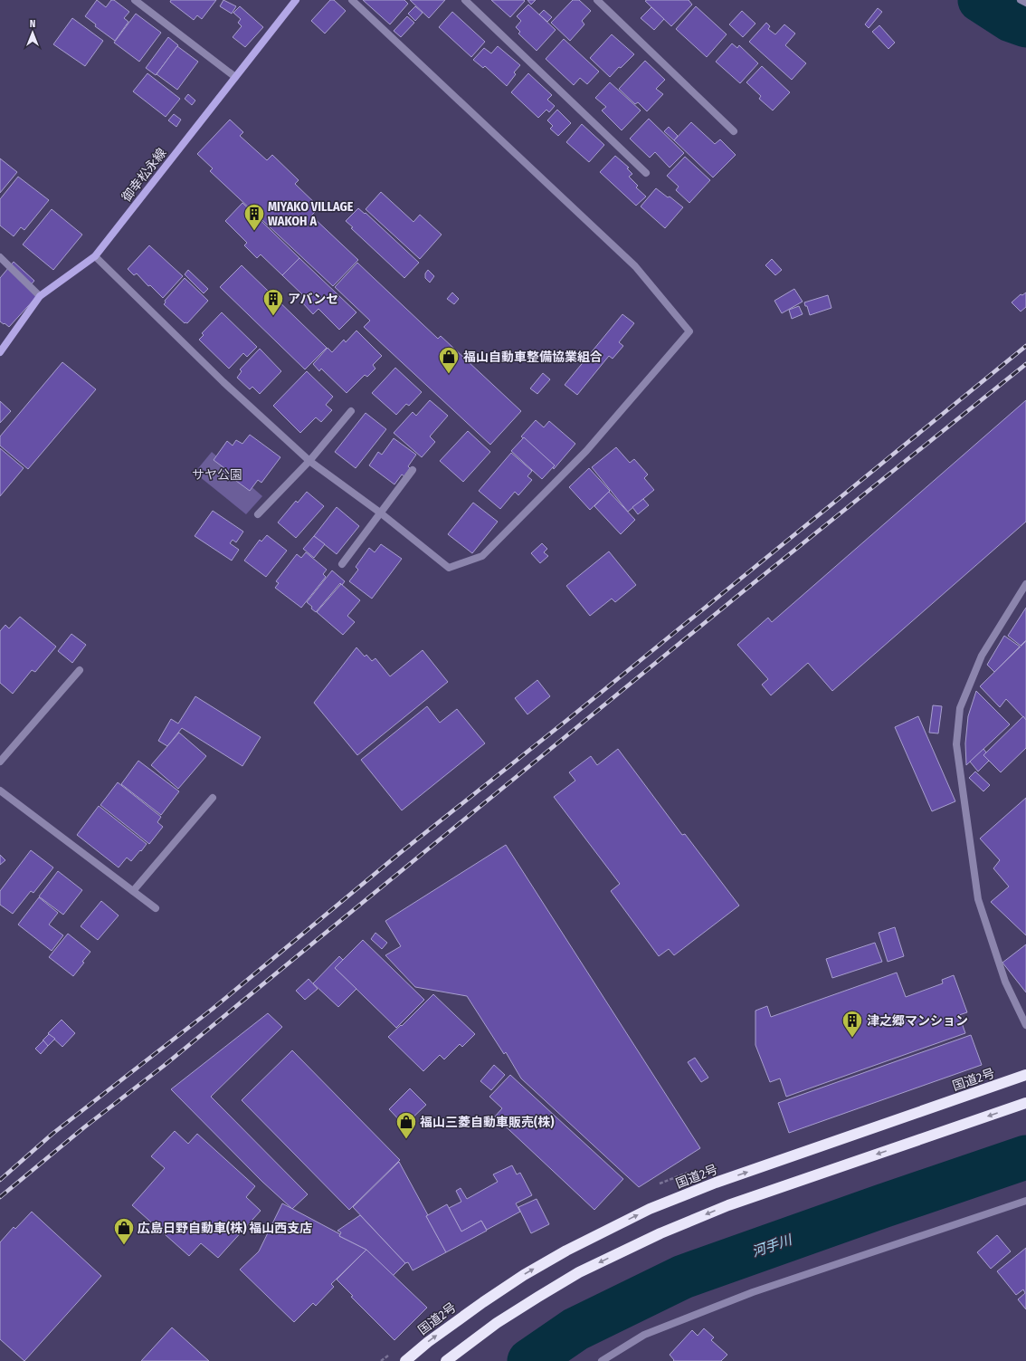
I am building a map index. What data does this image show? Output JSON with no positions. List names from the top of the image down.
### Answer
{
  "streets": {
    "highway": ["国道2号"],
    "main road": ["御幸松永線"]
  },
  "water": ["河手川"],
  "parks": ["サヤ公園"],
  "places": {
    "building": ["MIYAKO VILLAGE WAKOH A", "アバンセ", "津之郷マンション"],
    "shop": ["福山自動車整備協業組合", "福山三菱自動車販売(株)", "広島日野自動車(株) 福山西支店"]
  },
  "north": "top"
}
